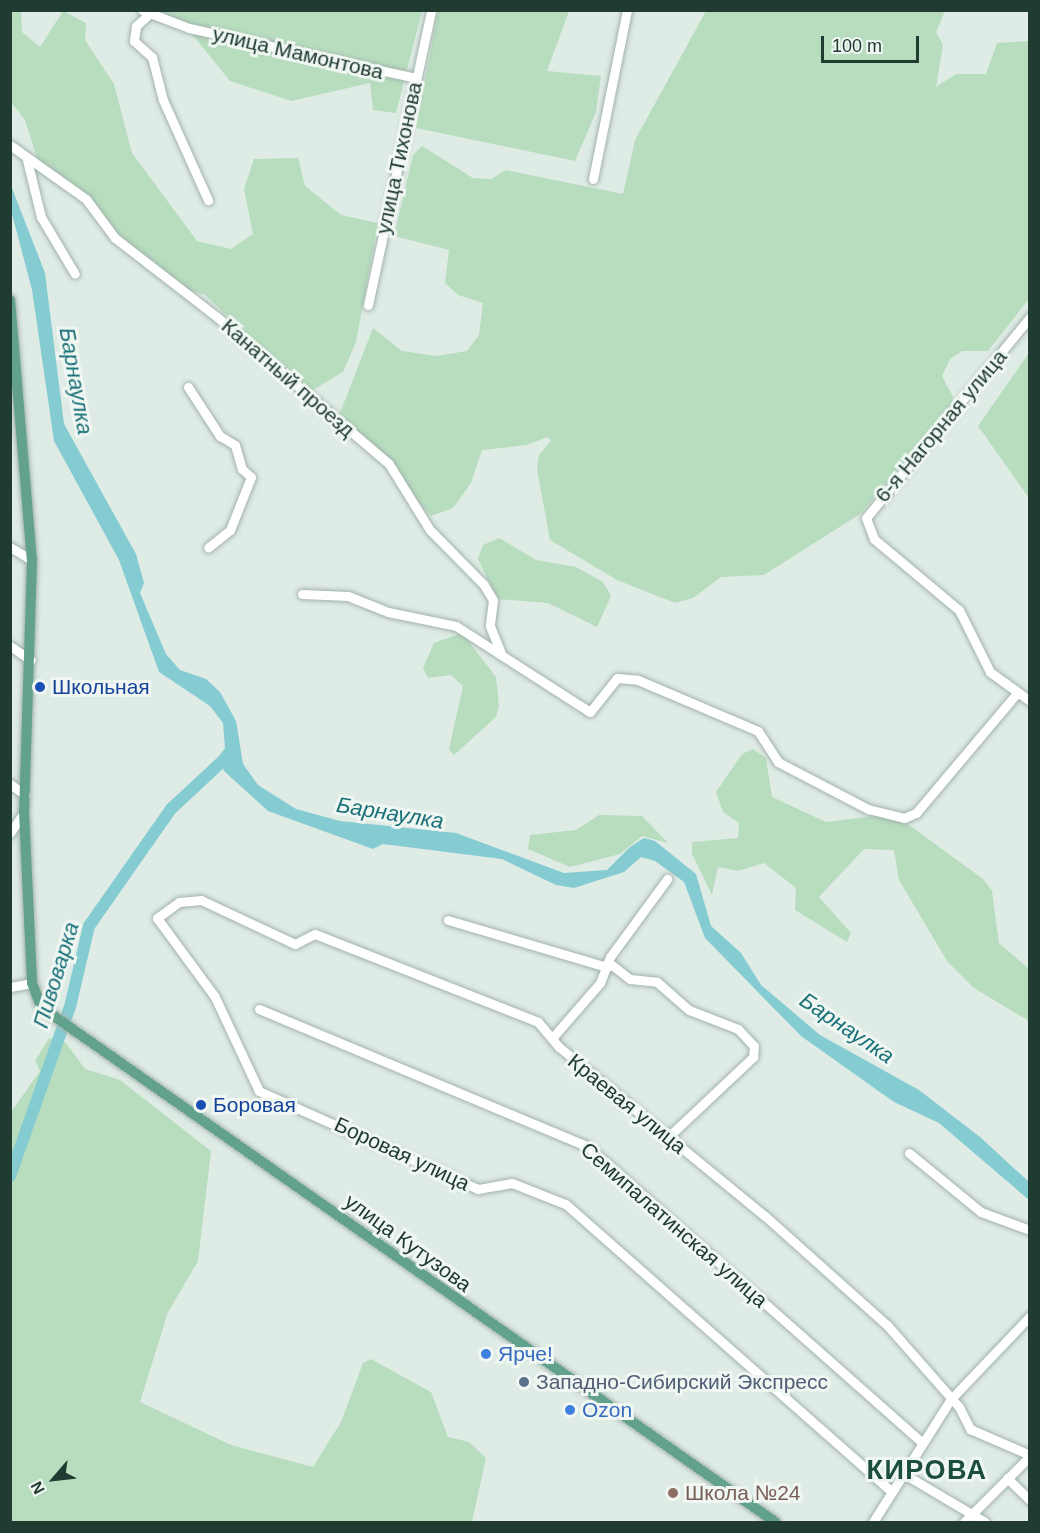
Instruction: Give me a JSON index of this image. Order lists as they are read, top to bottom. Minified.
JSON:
{"streets":{"main road":["улица Кутузова"],"street":["улица Мамонтова","улица Тихонова","Канатный проезд","6-я Нагорная улица","Краевая улица","Боровая улица","Семипалатинская улица"]},"crossings":[["улица Мамонтова","улица Тихонова"],["Краевая улица","Боровая улица"]],"districts":["КИРОВА"],"water":["Барнаулка","Пивоварка"],"places":["Школьная","Боровая","Ярче!","Западно-Сибирский Экспресс","Ozon","Школа №24"],"scale_bar":"100 m","north":"bottom left"}
